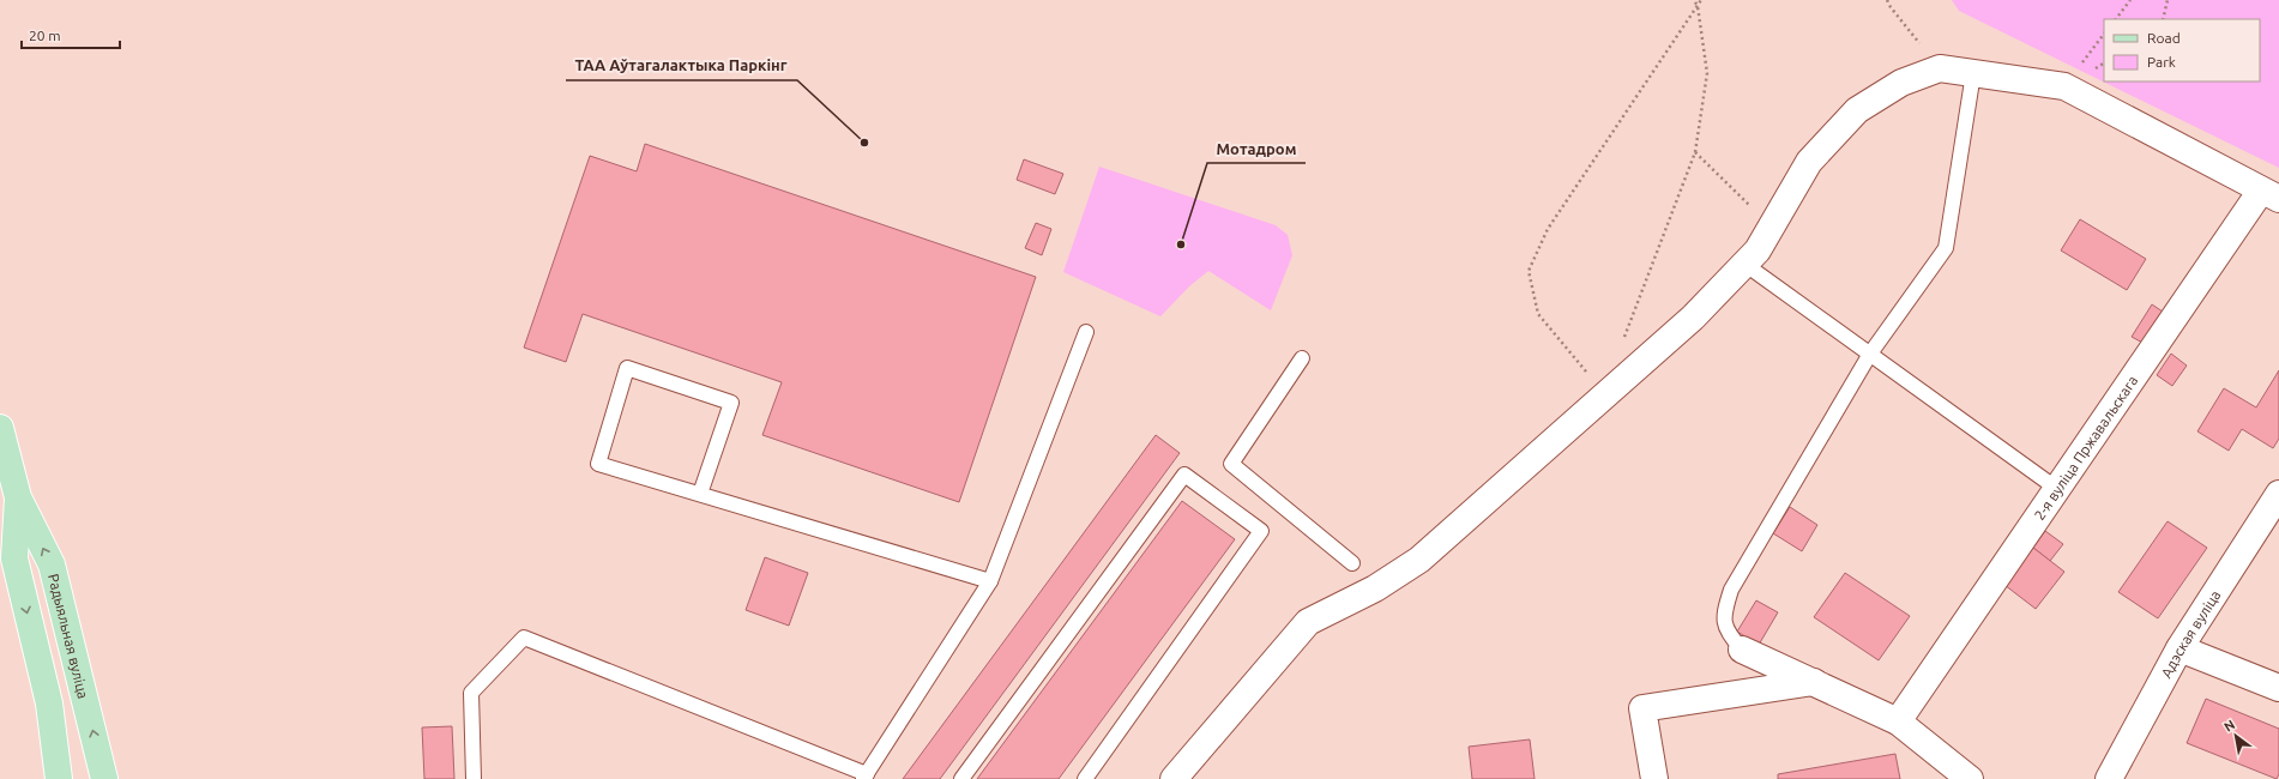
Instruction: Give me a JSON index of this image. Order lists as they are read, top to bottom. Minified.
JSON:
{"streets":{"main road":["Радыяльная вуліца"],"street":["2-я вуліца Пржавальскага","Адэская вуліца"]},"places":["ТАА Аўтагалактыка Паркінг","Мотадром"],"legend":["Road","Park"],"scale_bar":"20 m","north":"top left"}
